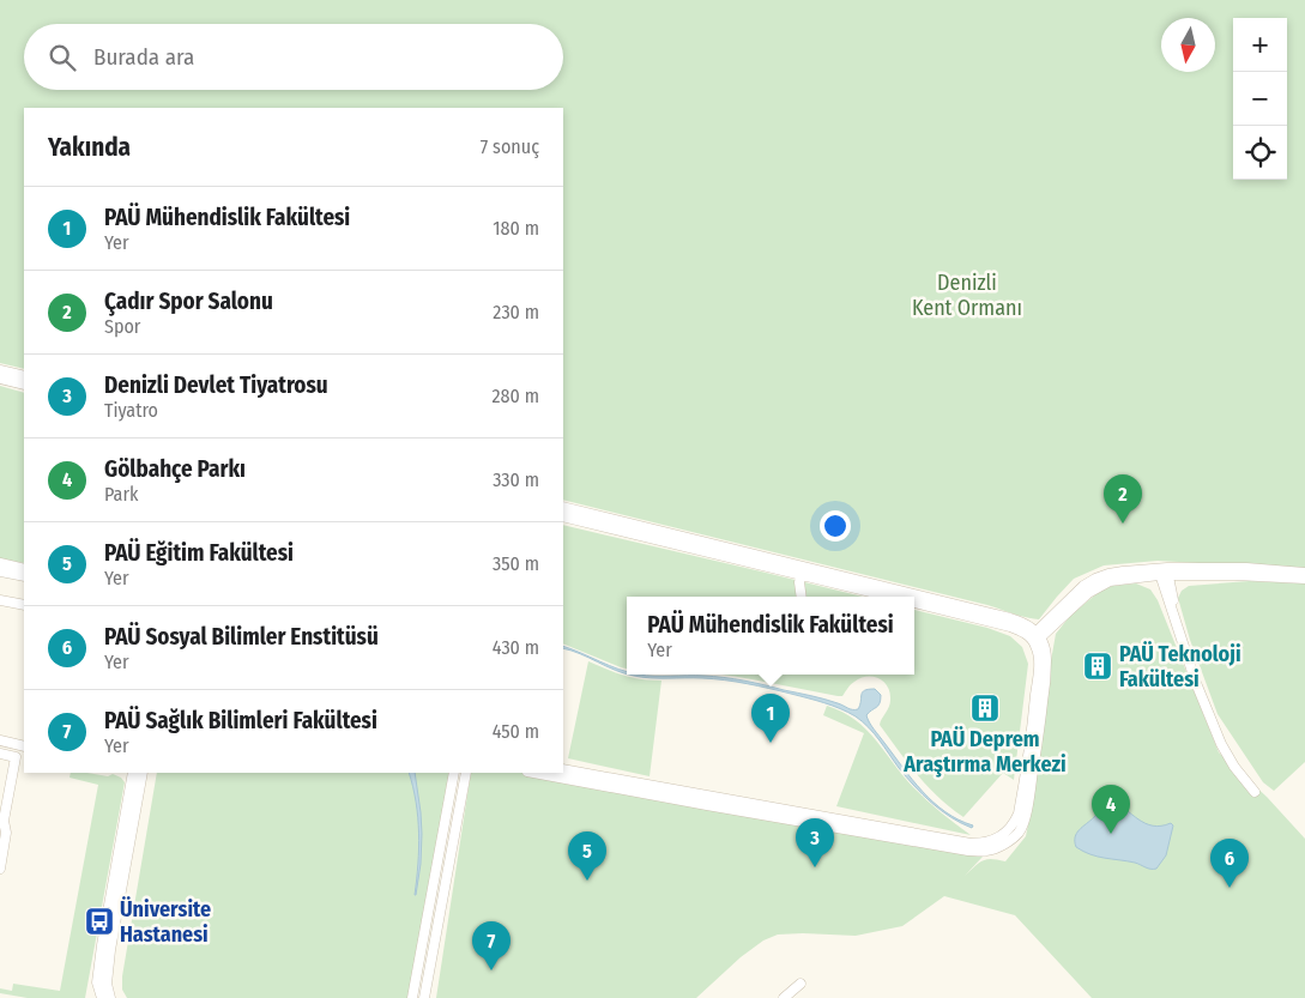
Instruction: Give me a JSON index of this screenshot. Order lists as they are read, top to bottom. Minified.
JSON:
{"parks":["Denizli Kent Ormanı"],"places":{"building":["PAÜ Teknoloji Fakültesi","PAÜ Deprem Araştırma Merkezi"],"bus stop":["Üniversite Hastanesi"]},"north":"bottom","page":{"map_buttons":["+","−"],"search":"Burada ara","heading":["Yakında","7 sonuç"],"list":[{"mark":"1","name":"PAÜ Mühendislik Fakültesi","note":"Yer","value":"180 m"},{"mark":"2","name":"Çadır Spor Salonu","note":"Spor","value":"230 m"},{"mark":"3","name":"Denizli Devlet Tiyatrosu","note":"Tiyatro","value":"280 m"},{"mark":"4","name":"Gölbahçe Parkı","note":"Park","value":"330 m"},{"mark":"5","name":"PAÜ Eğitim Fakültesi","note":"Yer","value":"350 m"},{"mark":"6","name":"PAÜ Sosyal Bilimler Enstitüsü","note":"Yer","value":"430 m"},{"mark":"7","name":"PAÜ Sağlık Bilimleri Fakültesi","note":"Yer","value":"450 m"}],"pins":["2","1","4","3","5","6","7"],"popup":["PAÜ Mühendislik Fakültesi","Yer"]}}
